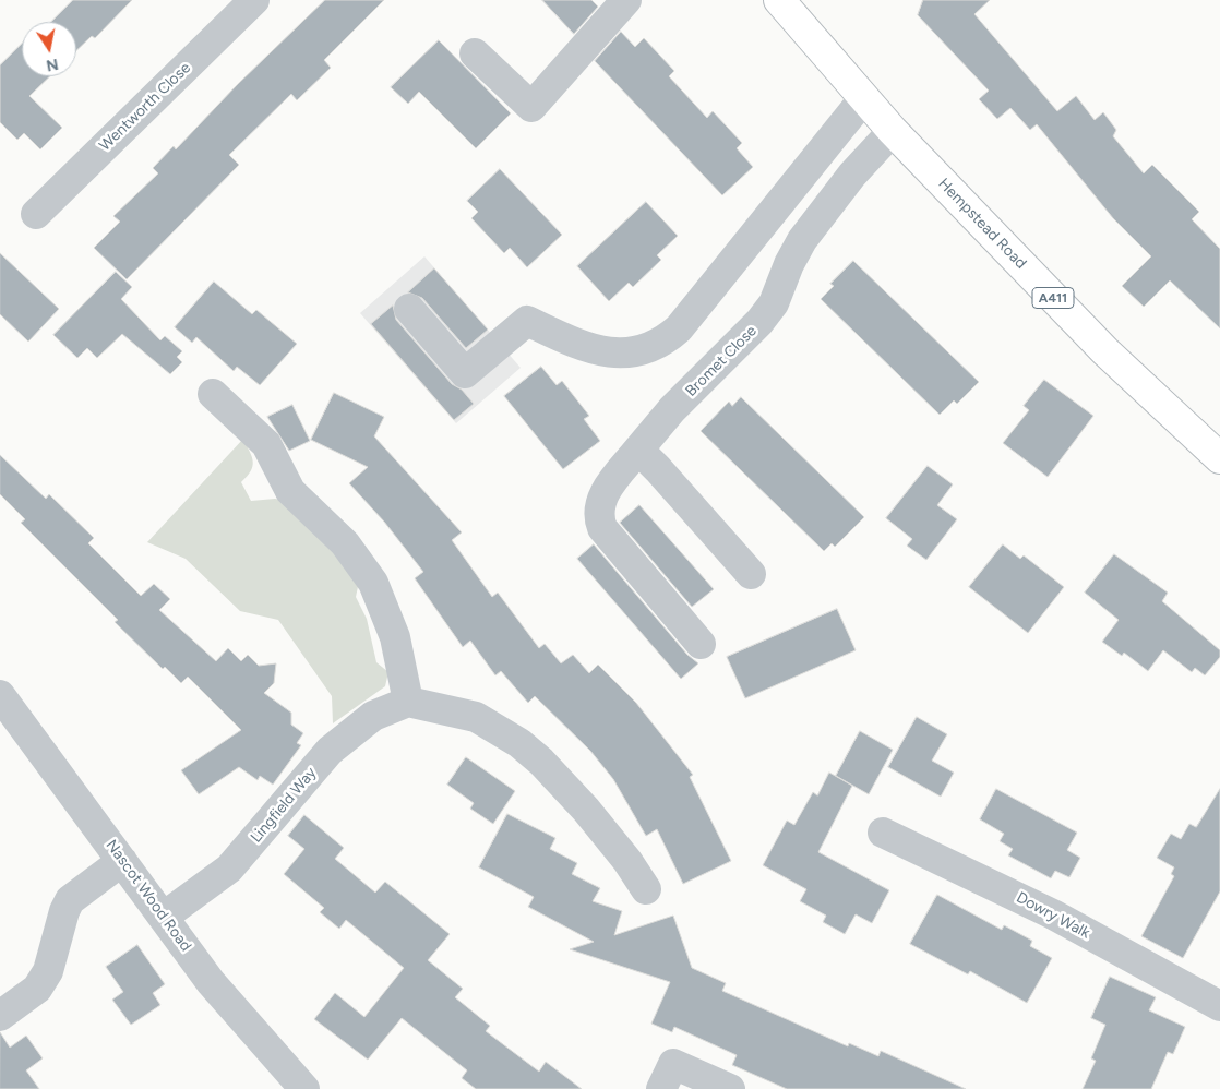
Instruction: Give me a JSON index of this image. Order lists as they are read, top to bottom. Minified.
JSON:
{"streets":{"main road":["Hempstead Road","A411"],"street":["Wentworth Close","Bromet Close","Lingfield Way","Nascot Wood Road","Dowry Walk"]},"crossings":[["Hempstead Road","Bromet Close"],["Lingfield Way","Nascot Wood Road"]],"north":"bottom"}
